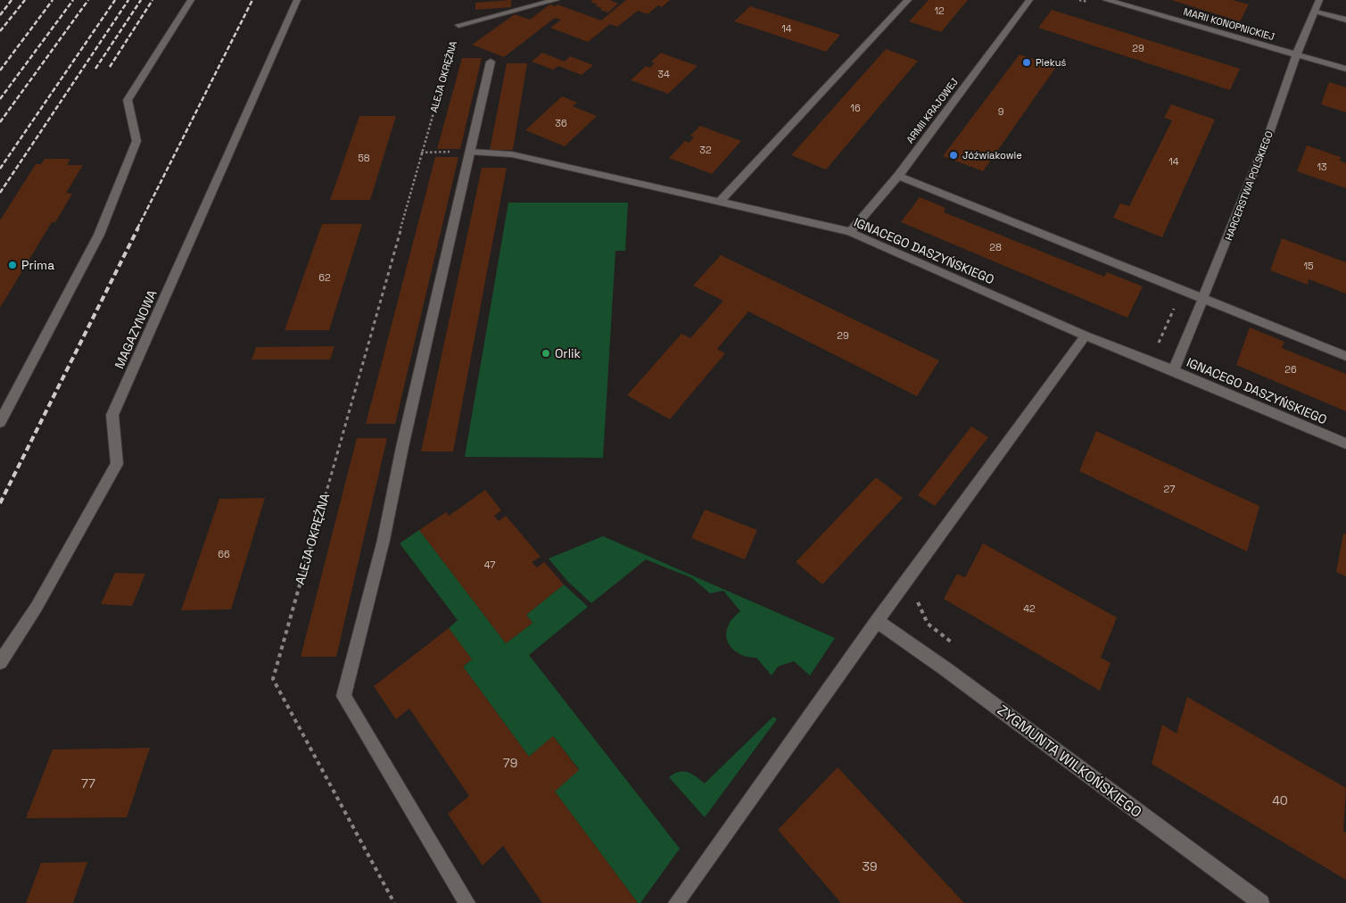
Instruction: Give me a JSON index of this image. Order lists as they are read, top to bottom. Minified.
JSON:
{"streets":{"street":["MARII KONOPNICKIEJ","ARMII KRAJOWEJ","HARCERSTWA POLSKIEGO","IGNACEGO DASZYŃSKIEGO","MAGAZYNOWA","ZYGMUNTA WILKOŃSKIEGO"],"path":["ALEJA OKRĘŻNA"]},"crossings":[["MARII KONOPNICKIEJ","HARCERSTWA POLSKIEGO"],["ARMII KRAJOWEJ","IGNACEGO DASZYŃSKIEGO"],["HARCERSTWA POLSKIEGO","IGNACEGO DASZYŃSKIEGO"]],"places":["Piekuś","Jóźwiakowie","Prima","Orlik"],"house_numbers":["12","14","29","34","16","9","36","32","58","14","13","28","15","62","29","26","27","66","47","42","79","77","40","39"]}
